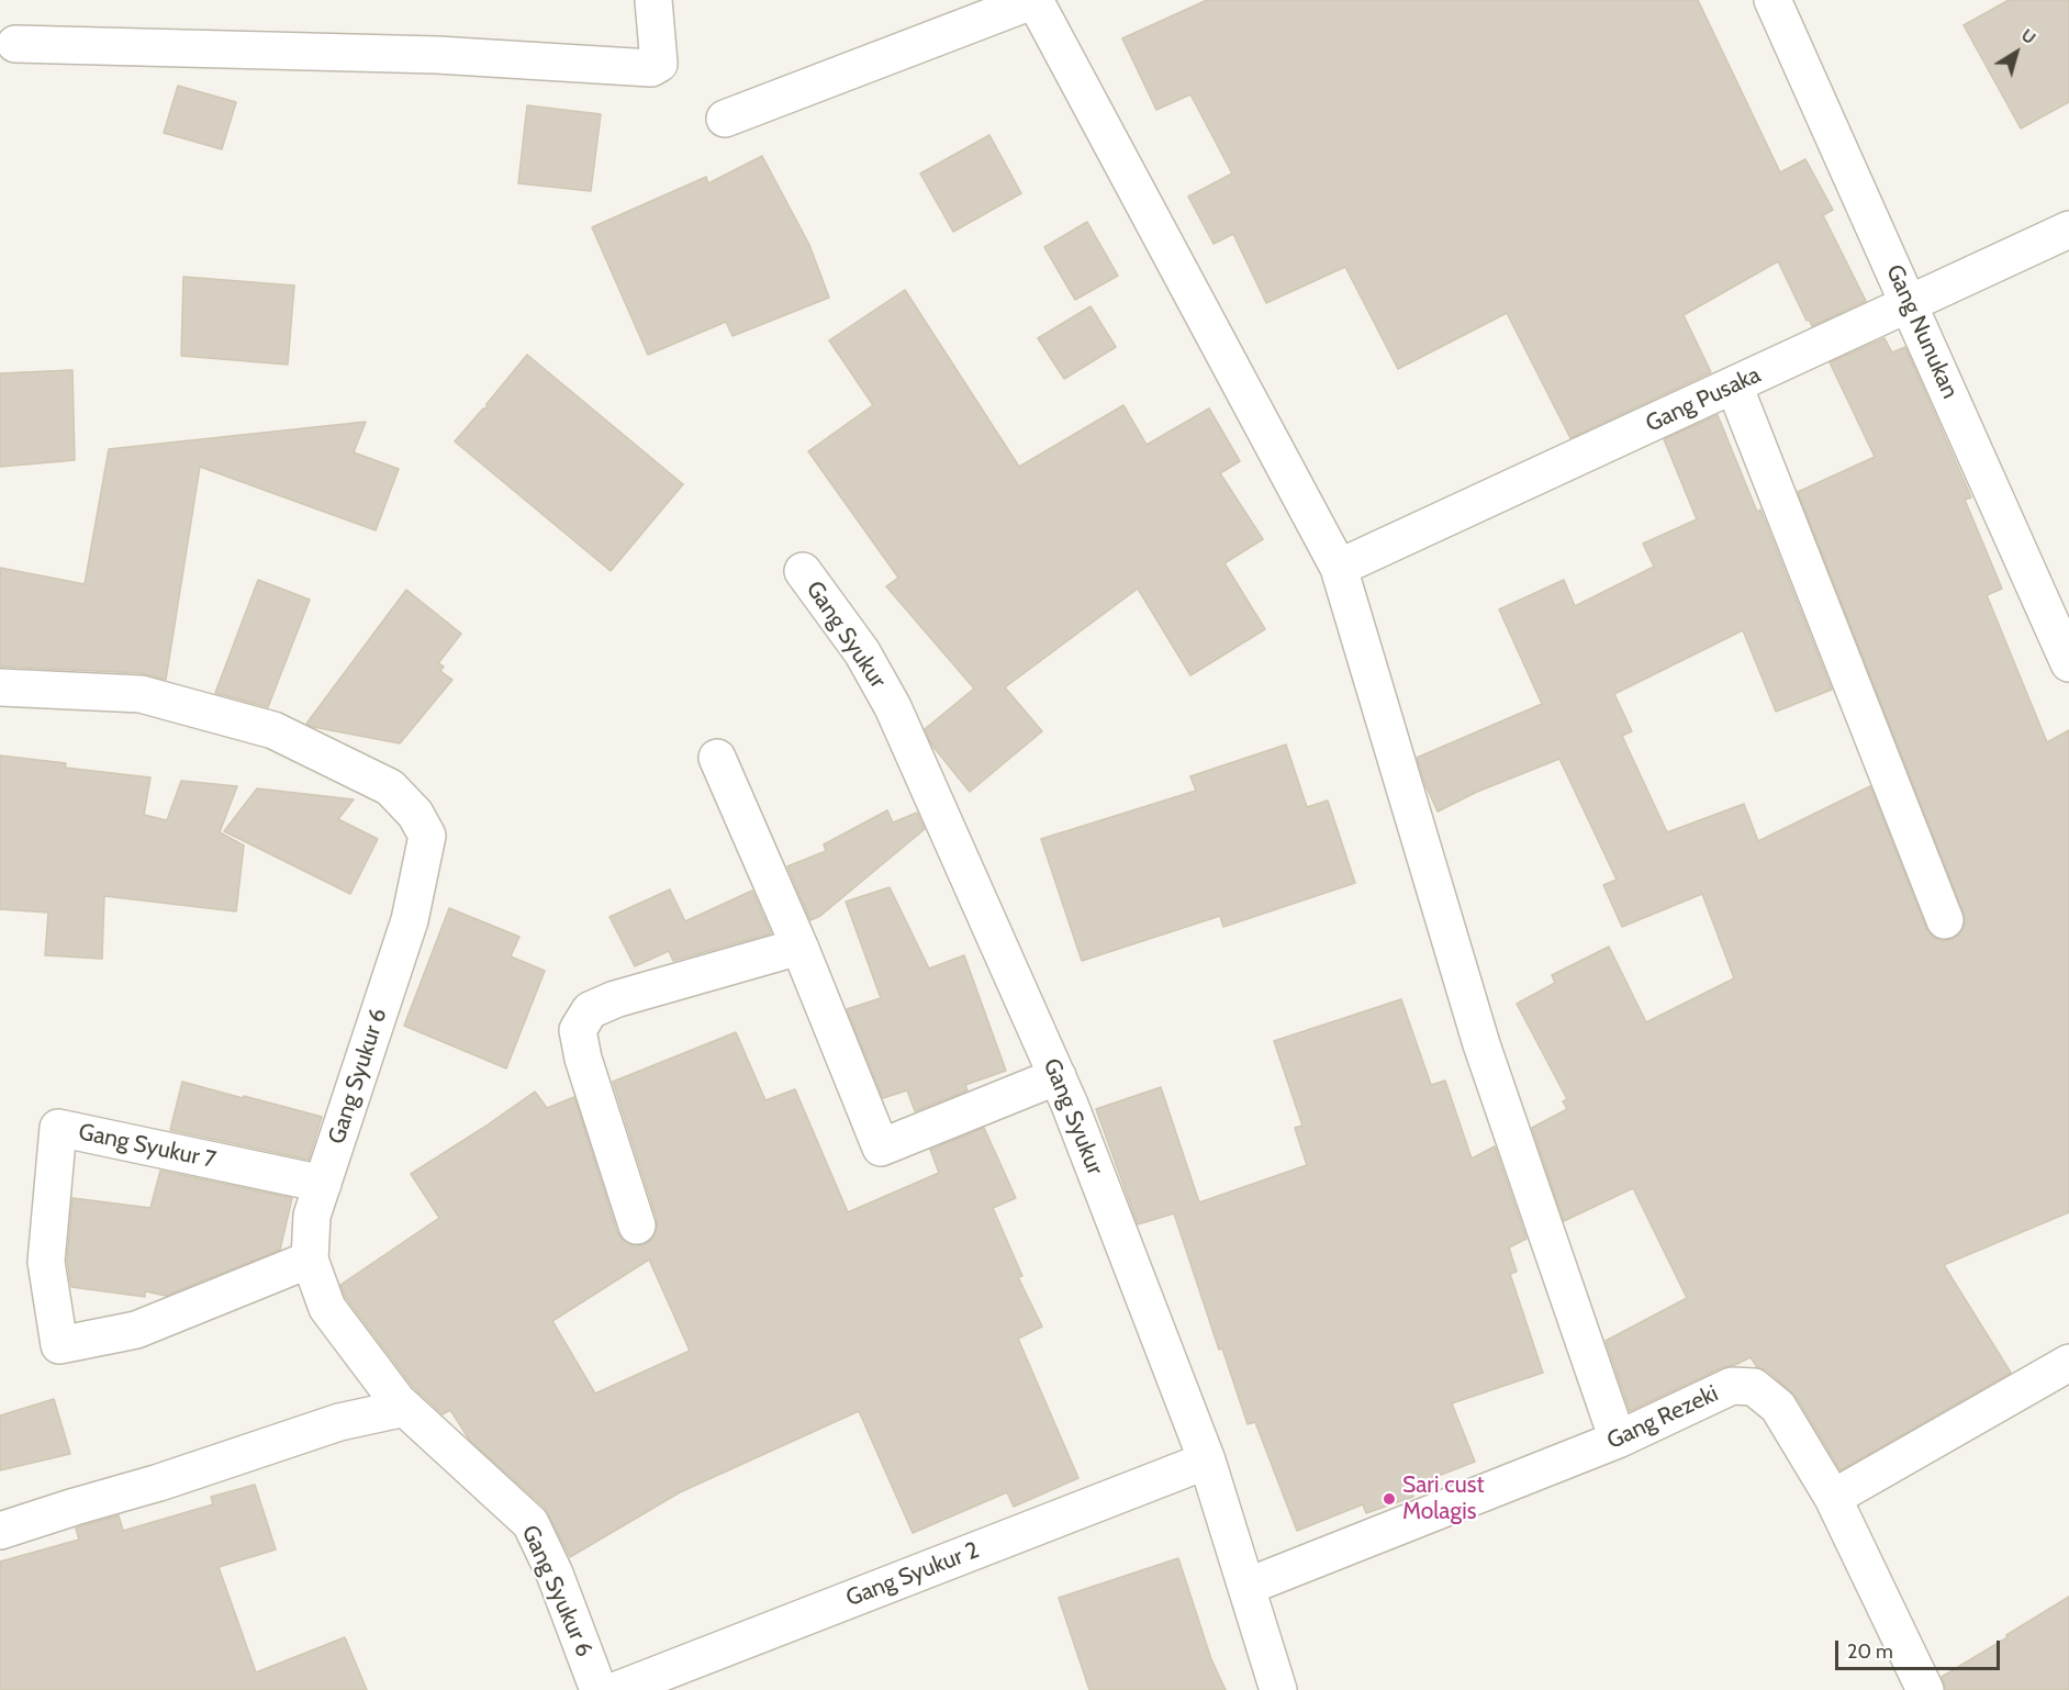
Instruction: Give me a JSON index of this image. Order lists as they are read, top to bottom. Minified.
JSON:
{"streets":{"street":["Gang Nunukan","Gang Pusaka","Gang Syukur","Gang Syukur 6","Gang Syukur 7","Gang Rezeki","Gang Syukur 2"]},"crossings":[["Gang Nunukan","Gang Pusaka"],["Gang Syukur","Gang Rezeki"],["Gang Syukur","Gang Syukur 2"],["Gang Syukur 6","Gang Syukur 7"]],"places":["Sari cust Molagis"],"scale_bar":"20 m","north":"top right"}
